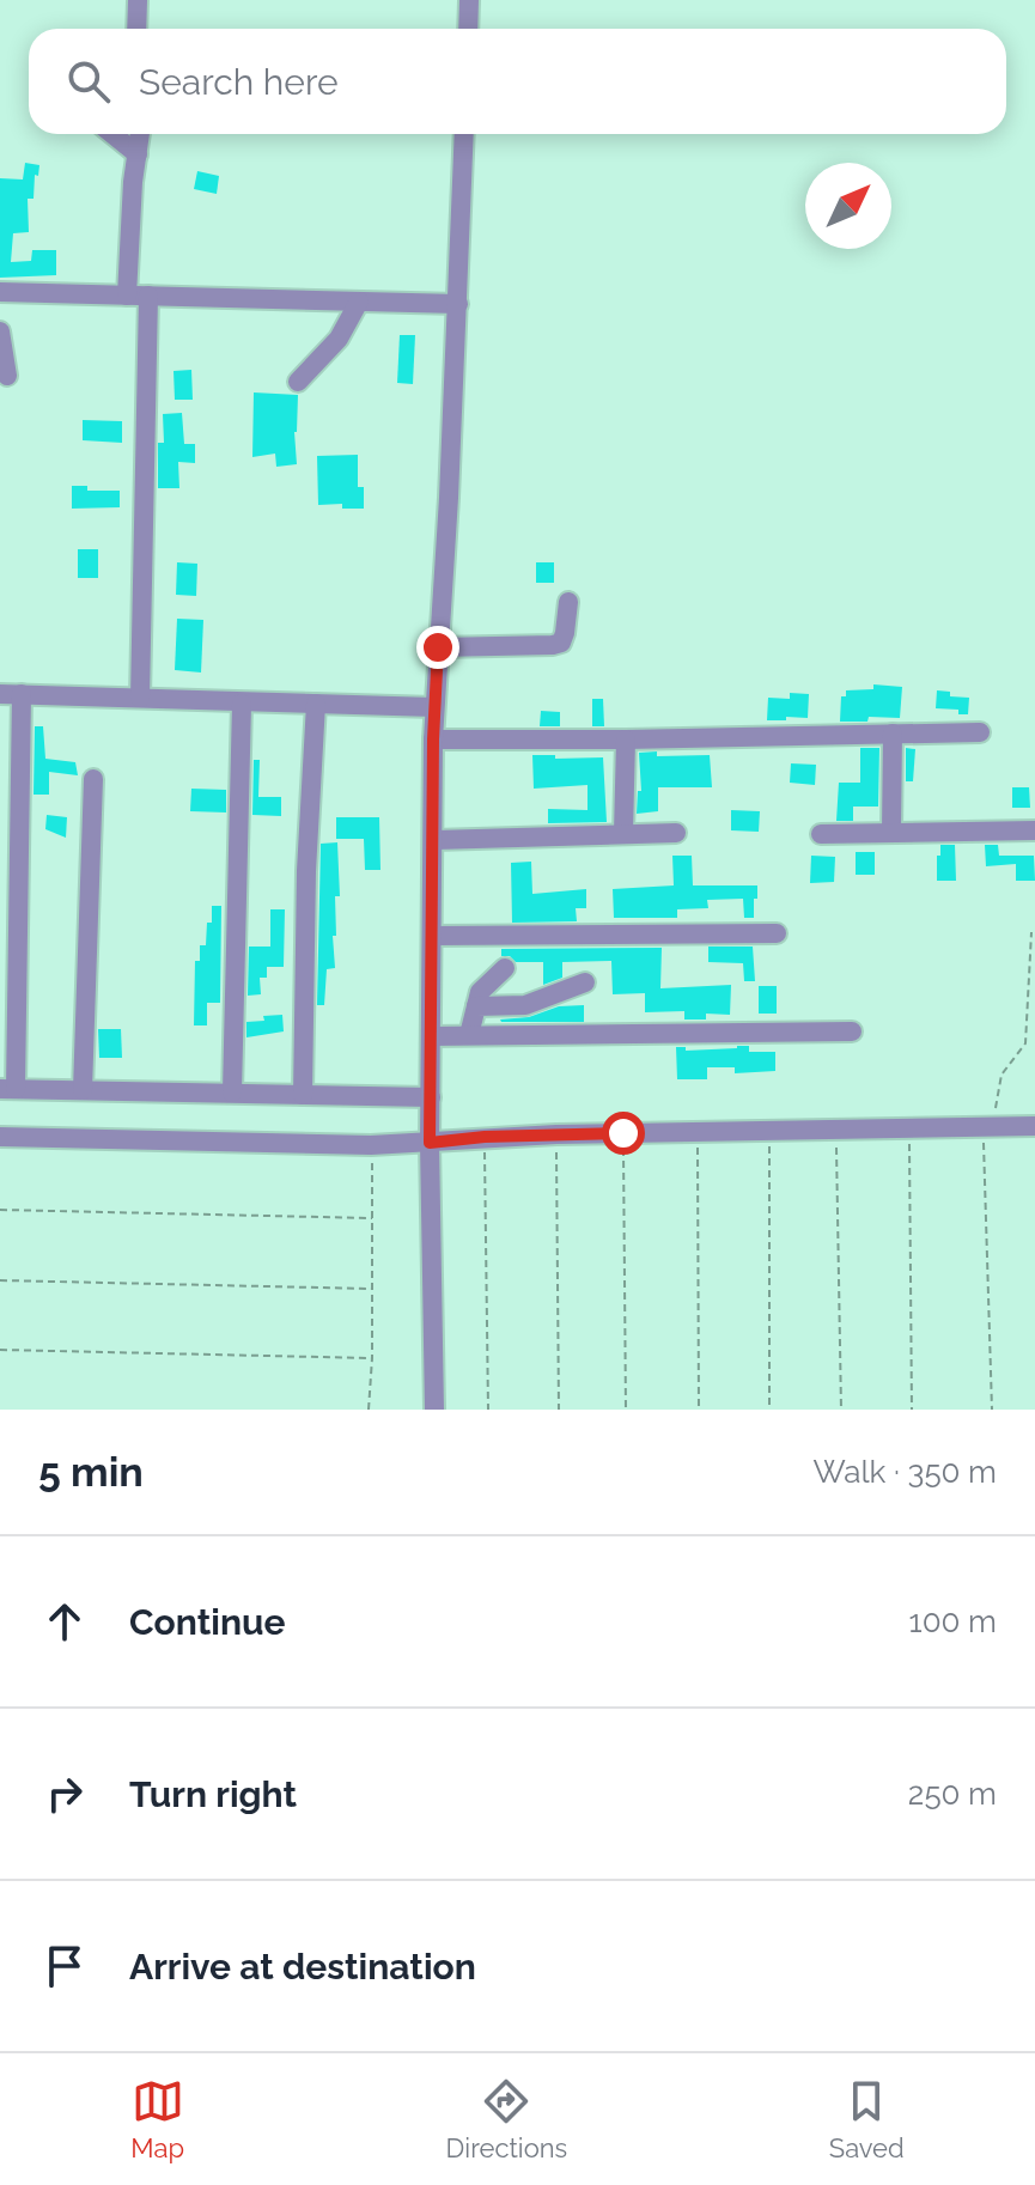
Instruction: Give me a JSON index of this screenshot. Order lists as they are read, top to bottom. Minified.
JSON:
{"north":"top right","page":{"search":"Search here","heading":["5 min","Walk · 350 m"],"list":[["Continue","100 m"],["Turn right","250 m"],"Arrive at destination"],"nav":["Map","Directions","Saved"]}}
